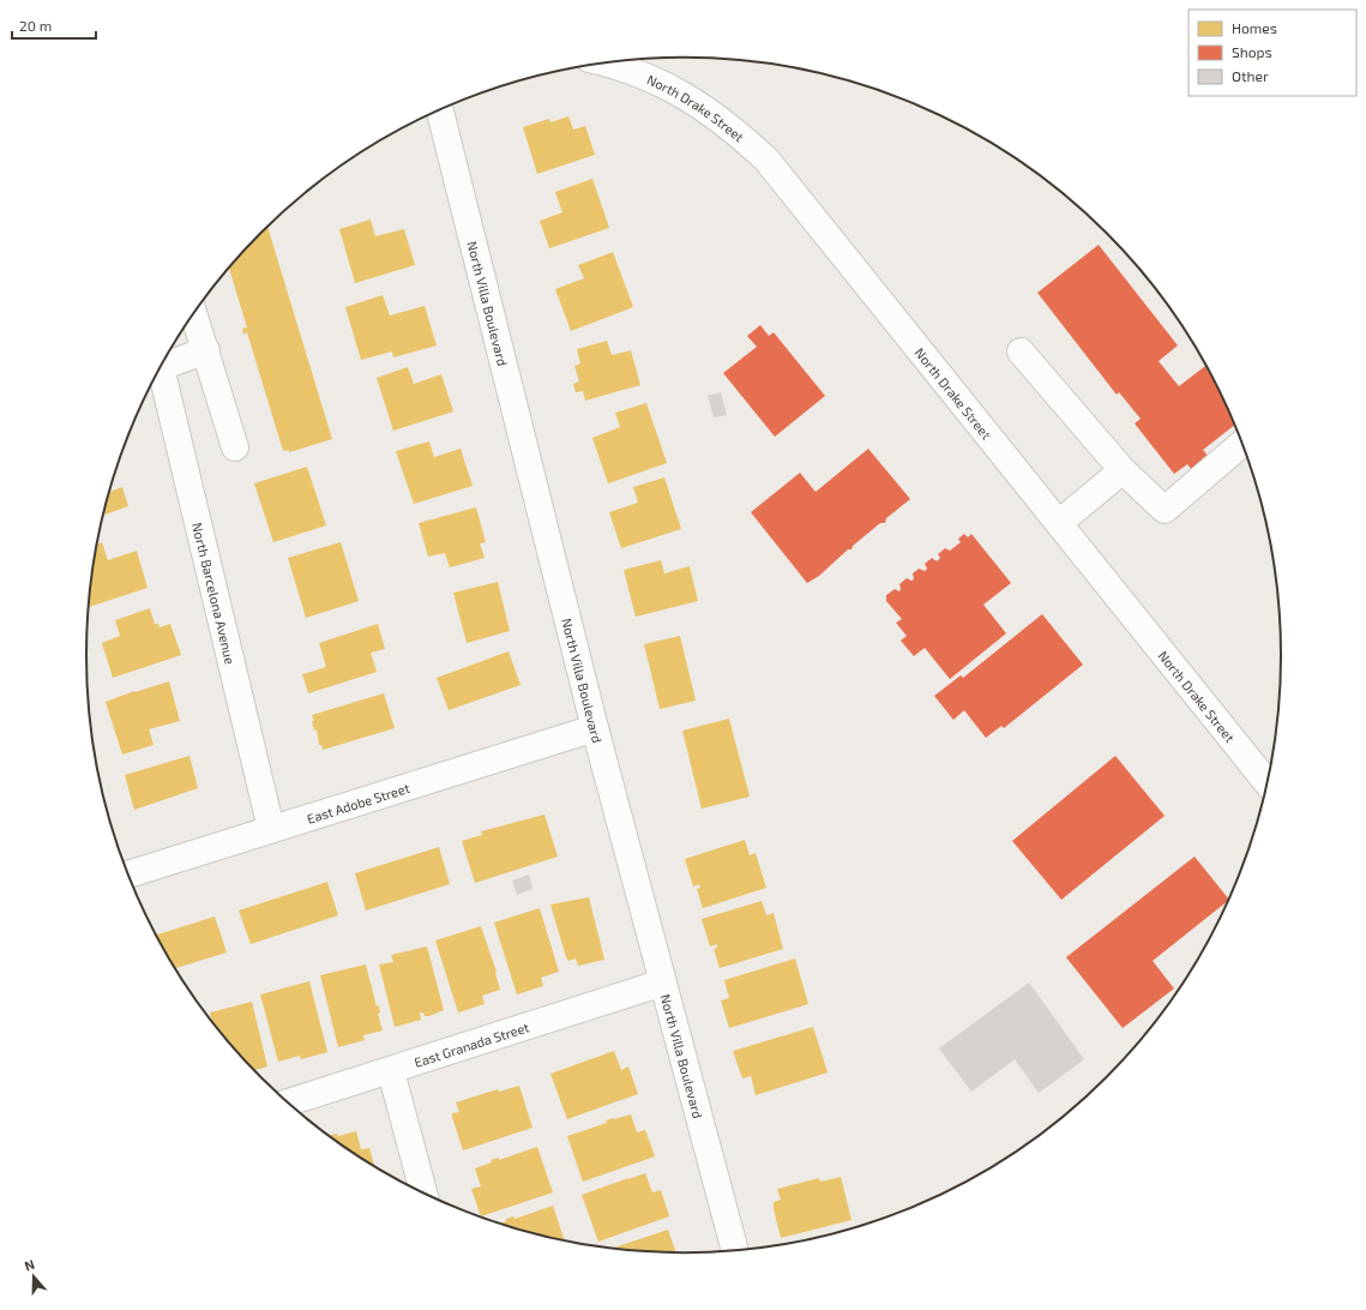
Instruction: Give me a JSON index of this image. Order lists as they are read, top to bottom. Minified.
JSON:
{"streets":{"street":["North Drake Street","North Villa Boulevard","North Barcelona Avenue","East Adobe Street","East Granada Street"]},"crossings":[["North Villa Boulevard","East Adobe Street"],["North Villa Boulevard","East Granada Street"],["North Barcelona Avenue","East Adobe Street"]],"legend":["Homes","Shops","Other"],"scale_bar":"20 m","north":"top"}
